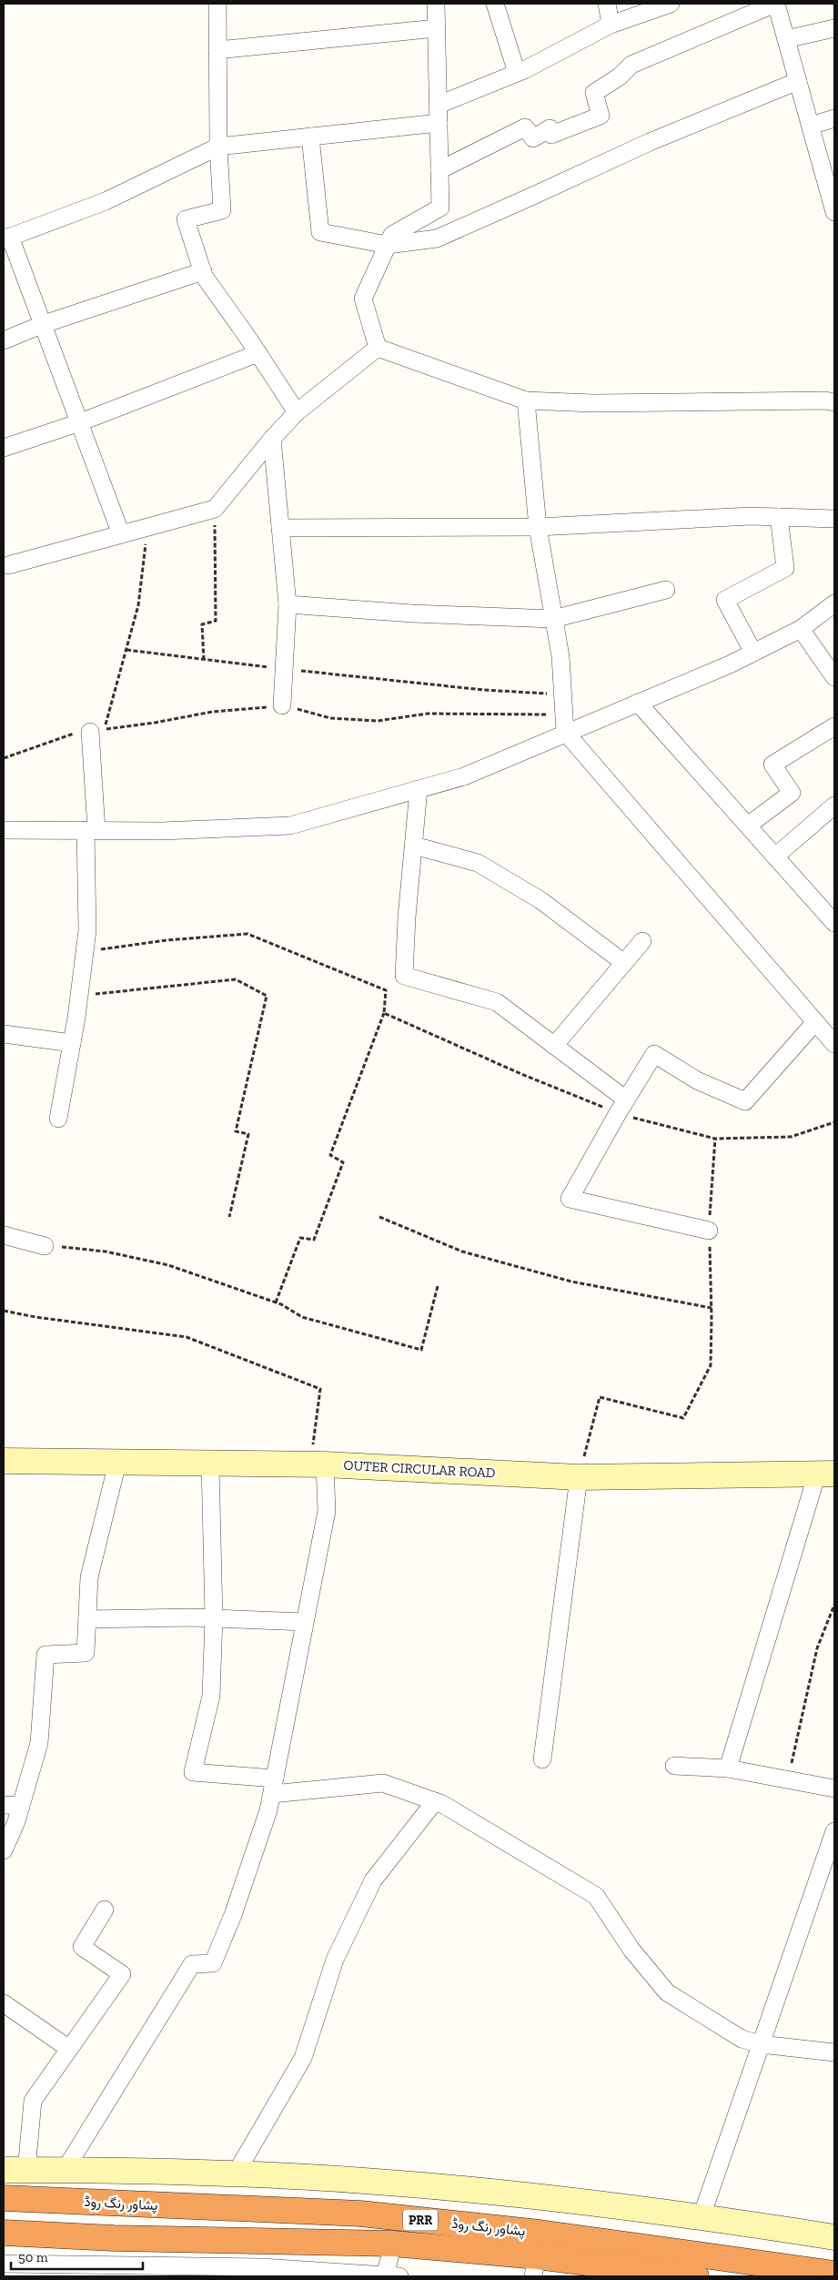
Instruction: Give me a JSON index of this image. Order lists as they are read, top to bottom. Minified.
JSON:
{"streets":{"highway":["پشاور رنگ روڈ","PRR"],"street":["OUTER CIRCULAR ROAD"]},"scale_bar":"50 m"}
